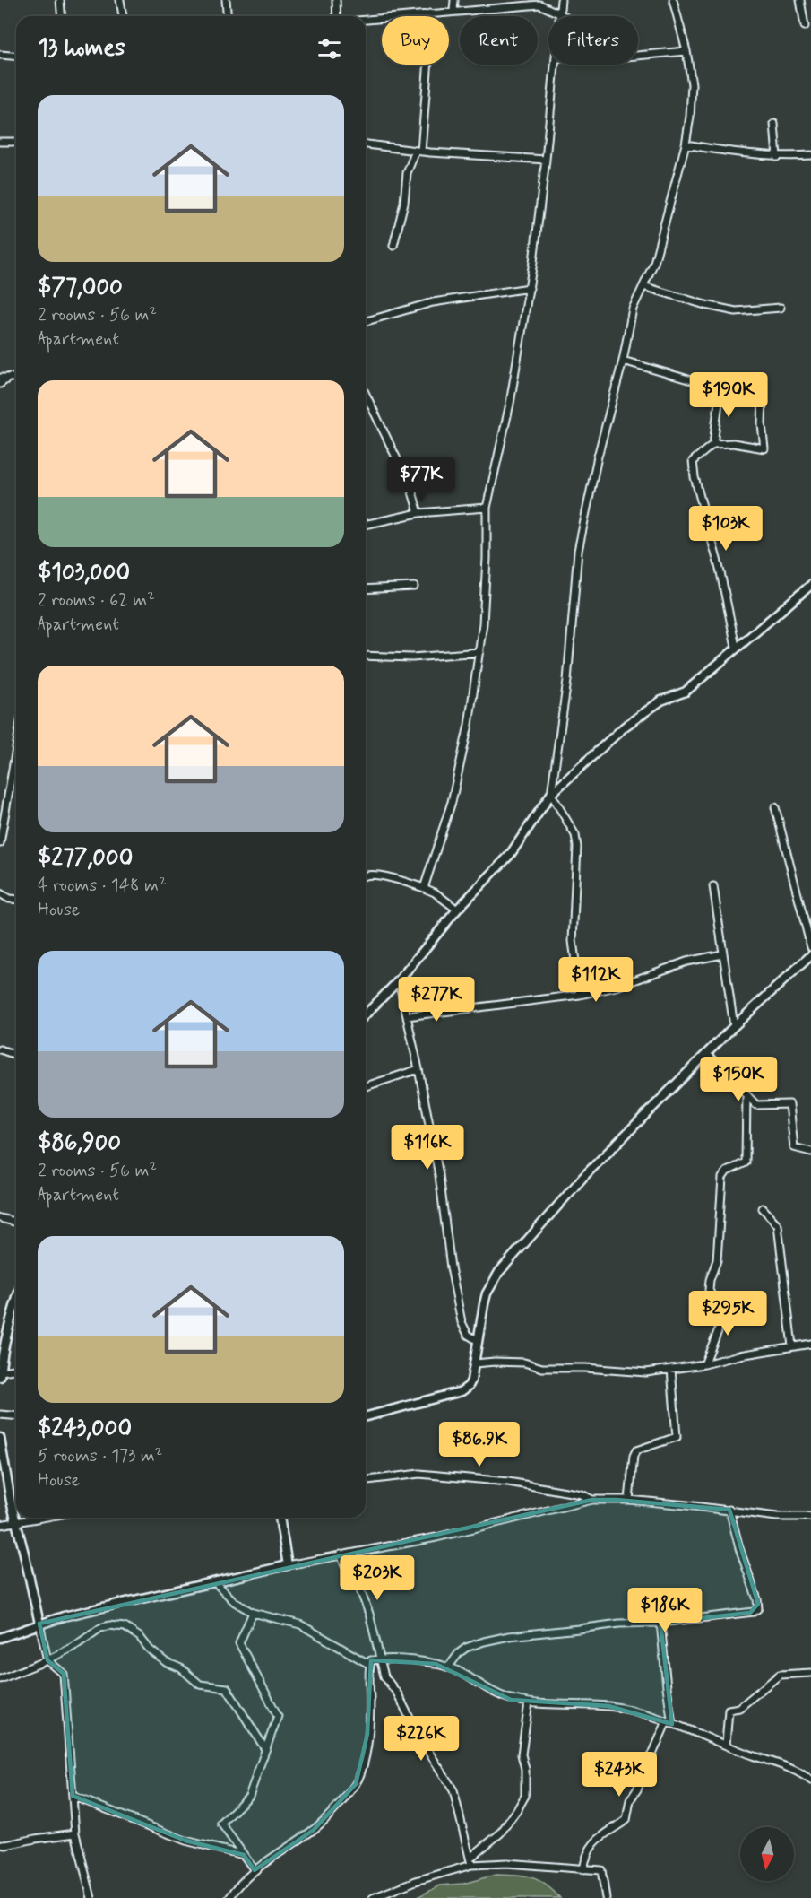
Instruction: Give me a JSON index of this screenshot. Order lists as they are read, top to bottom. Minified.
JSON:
{"north":"bottom","page":{"chip":["Buy","Rent","Filters"],"heading":"13 homes","list":[{"name":"$77,000","note":"2 rooms · 56 m² · Apartment"},{"name":"$103,000","note":"2 rooms · 62 m² · Apartment"},{"name":"$277,000","note":"4 rooms · 148 m² · House"},{"name":"$86,900","note":"2 rooms · 56 m² · Apartment"},{"name":"$243,000","note":"5 rooms · 173 m² · House"}],"price":["$190K","$77K","$103K","$112K","$277K","$150K","$116K","$295K","$86.9K","$203K","$186K","$226K","$243K"]}}
